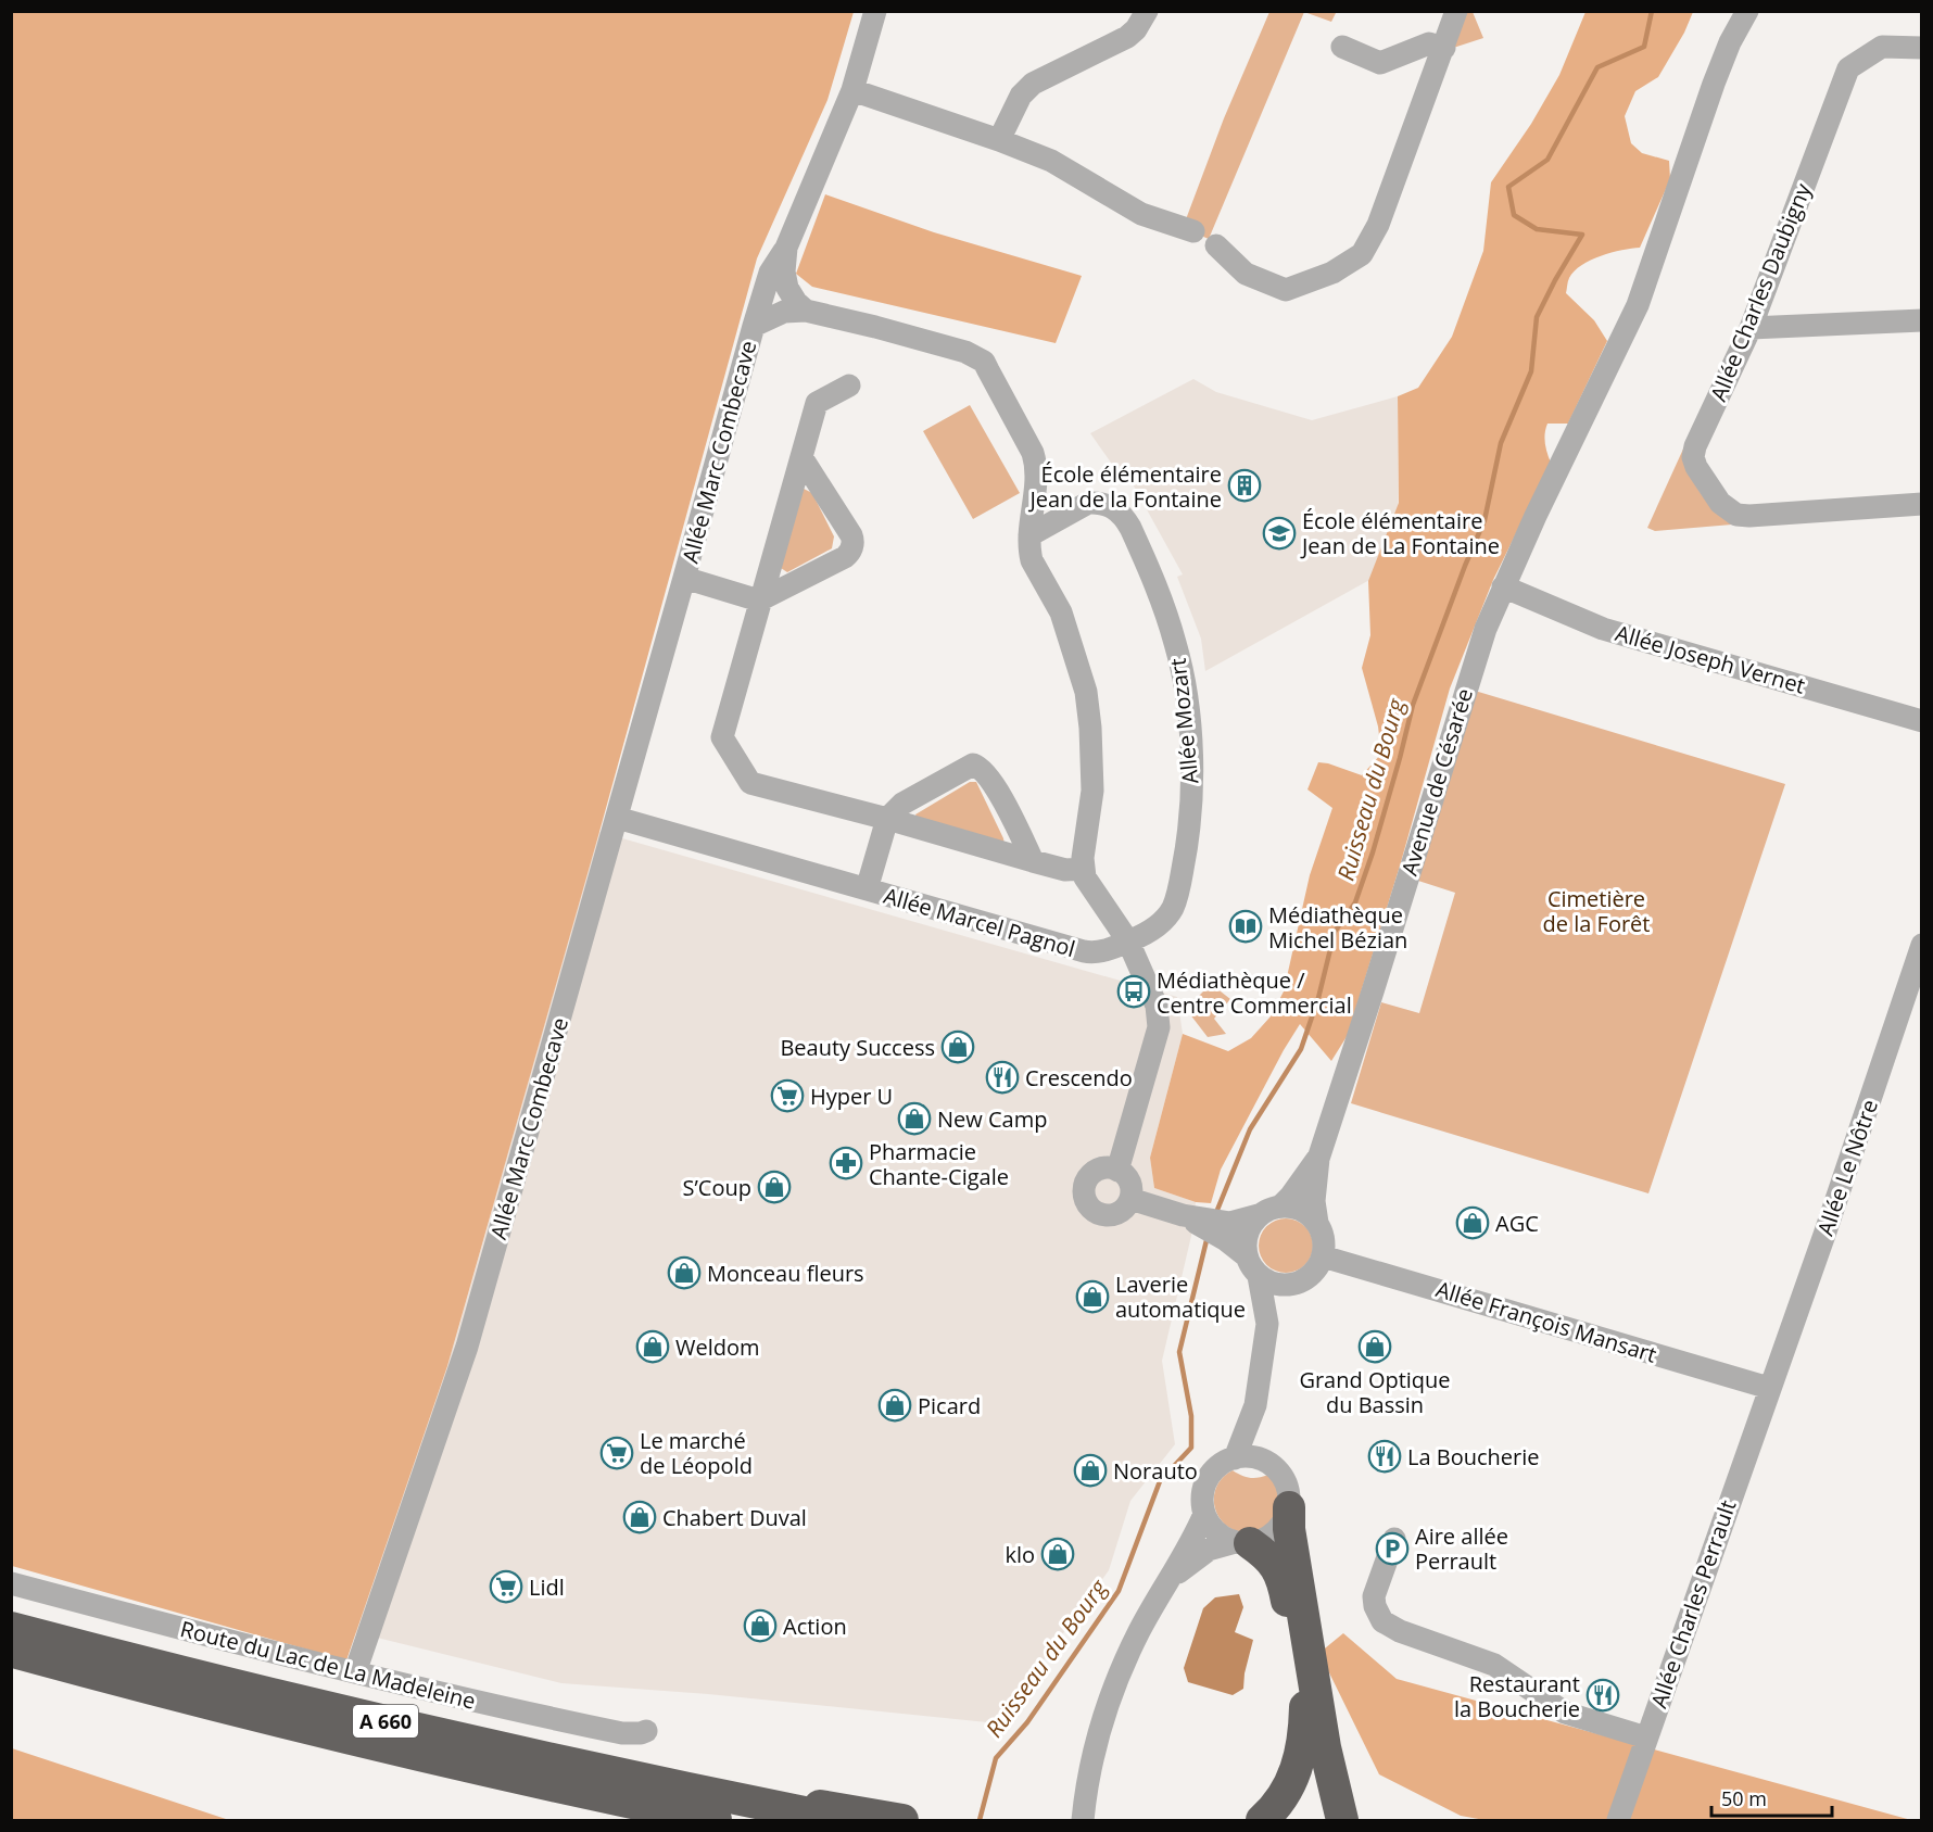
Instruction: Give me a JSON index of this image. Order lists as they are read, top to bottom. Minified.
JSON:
{"streets":{"highway":["A 660"],"street":["Allée Charles Daubigny","Allée Marc Combecave","Allée Joseph Vernet","Allée Mozart","Avenue de Césarée","Allée Marcel Pagnol","Allée Le Nôtre","Allée François Mansart","Allée Charles Perrault","Route du Lac de La Madeleine"]},"crossings":[["Allée Marc Combecave","Allée Marcel Pagnol"],["Allée Marc Combecave","Route du Lac de La Madeleine"],["Allée Joseph Vernet","Avenue de Césarée"],["Allée Mozart","Allée Marcel Pagnol"],["Avenue de Césarée","Allée François Mansart"],["Allée Le Nôtre","Allée François Mansart"],["Allée Le Nôtre","Allée Charles Perrault"],["Allée François Mansart","Allée Charles Perrault"]],"water":["Ruisseau du Bourg"],"parks":["Cimetière de la Forêt"],"places":{"building":["École élémentaire Jean de la Fontaine"],"school or university":["École élémentaire Jean de La Fontaine"],"library":["Médiathèque Michel Bézian"],"bus stop":["Médiathèque / Centre Commercial"],"shop":["Beauty Success","New Camp","S’Coup","AGC","Monceau fleurs","Laverie automatique","Weldom","Grand Optique du Bassin","Picard","Norauto","Chabert Duval","klo","Action"],"restaurant":["Crescendo","La Boucherie","Restaurant la Boucherie"],"supermarket":["Hyper U","Le marché de Léopold","Lidl"],"pharmacy":["Pharmacie Chante-Cigale"],"parking":["Aire allée Perrault"]},"scale_bar":"50 m"}
